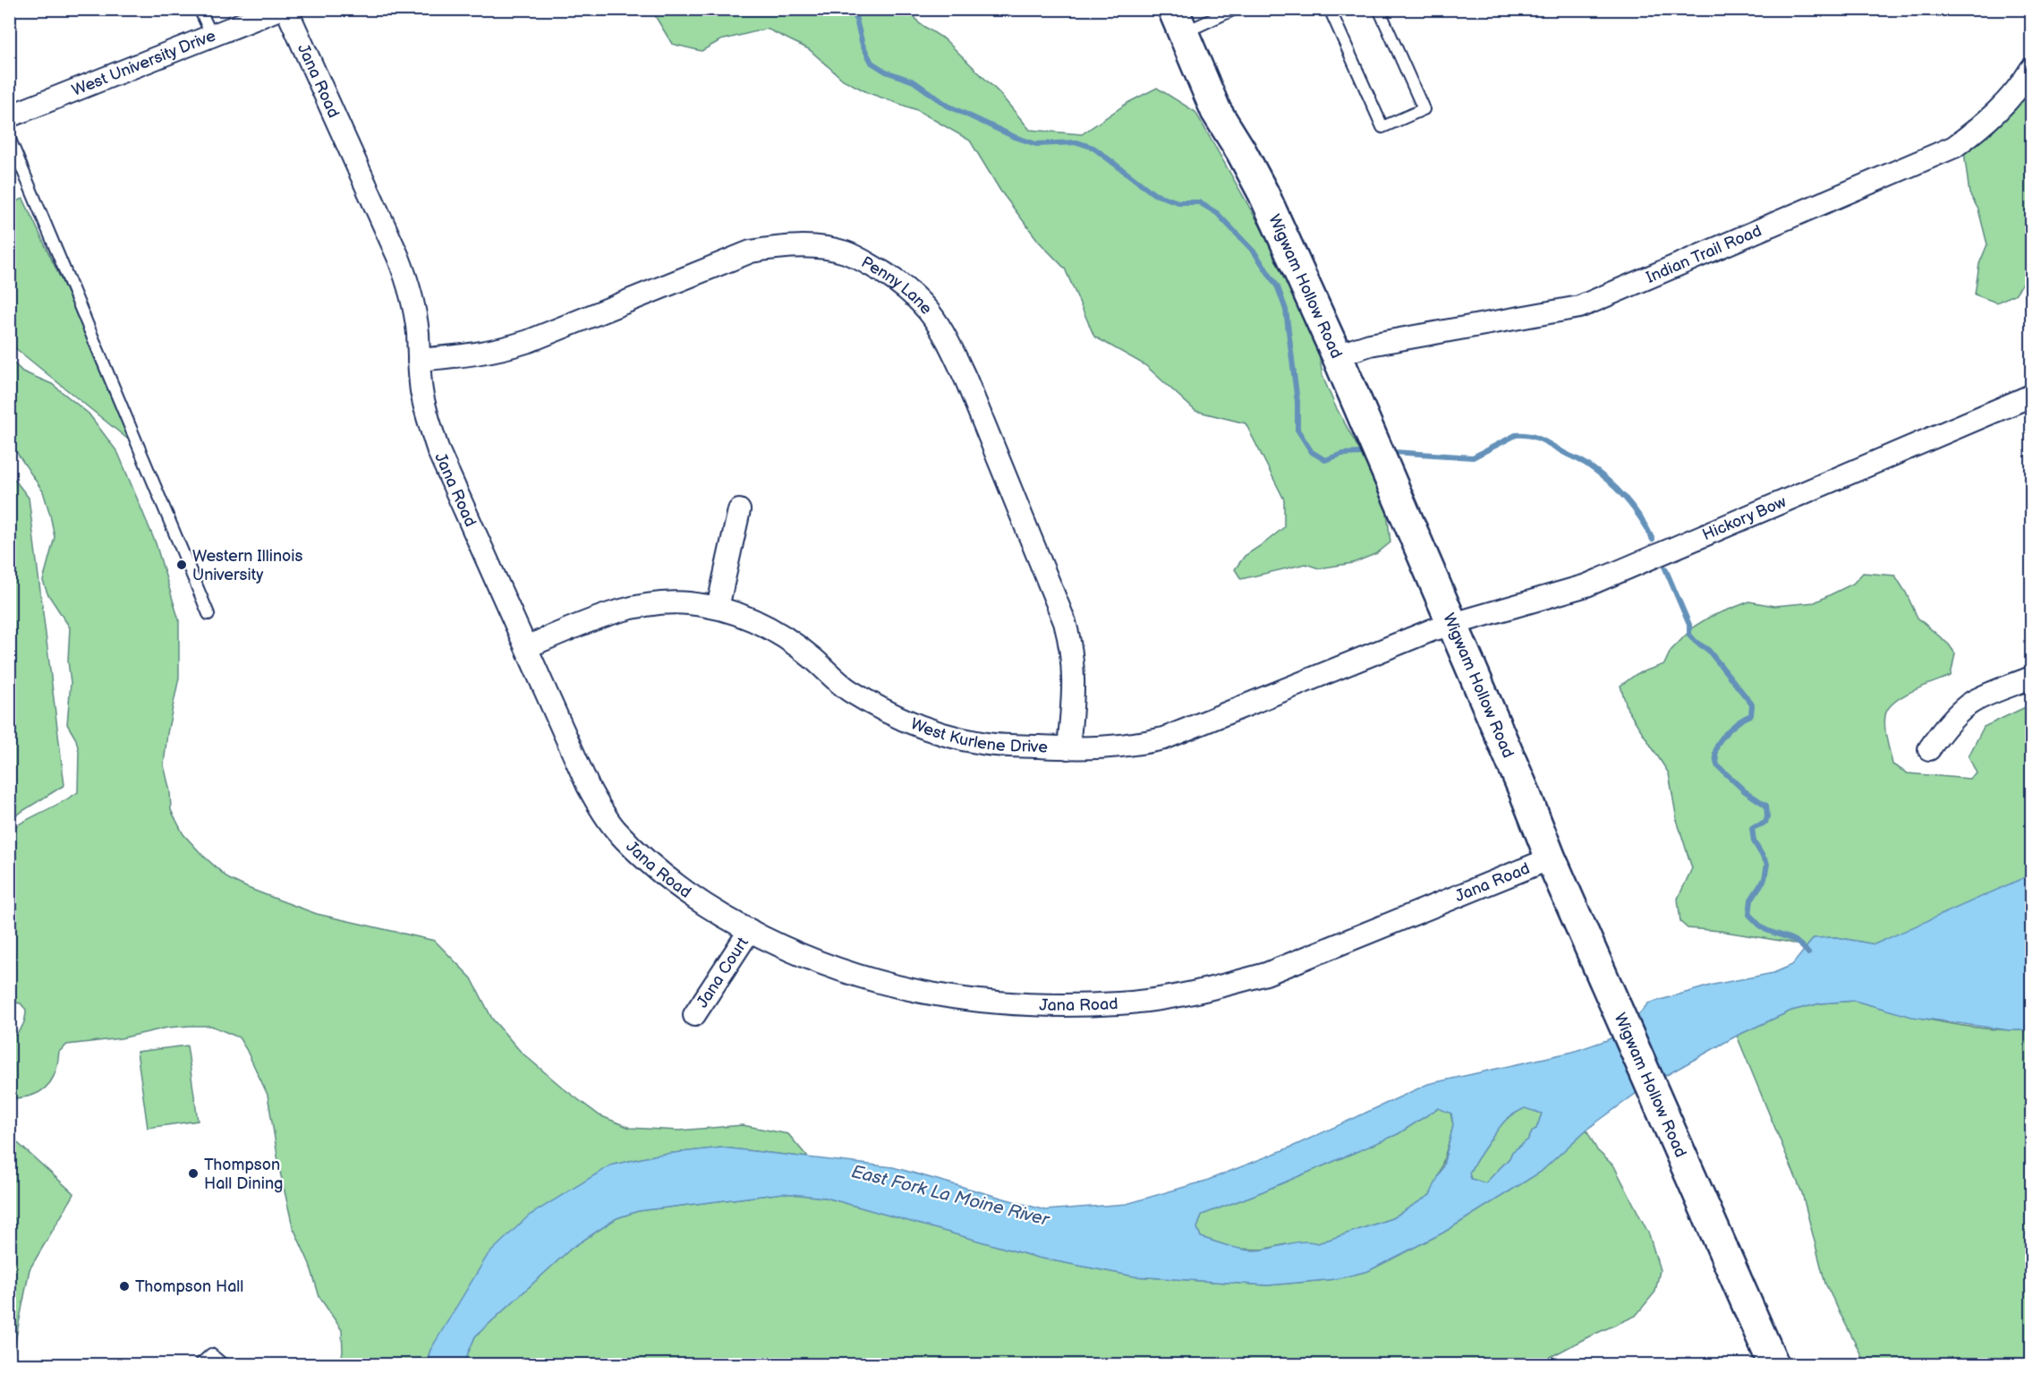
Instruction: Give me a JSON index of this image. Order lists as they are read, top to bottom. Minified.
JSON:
{"streets":{"street":["West University Drive","Jana Road","Indian Trail Road","Wigwam Hollow Road","Penny Lane","Hickory Bow","West Kurlene Drive","Jana Court"]},"crossings":[["Jana Road","Wigwam Hollow Road"],["Jana Road","Penny Lane"],["Jana Road","West Kurlene Drive"],["Jana Road","Jana Court"],["Indian Trail Road","Wigwam Hollow Road"],["Wigwam Hollow Road","Hickory Bow"],["Wigwam Hollow Road","West Kurlene Drive"],["Penny Lane","West Kurlene Drive"],["Hickory Bow","West Kurlene Drive"]],"water":["East Fork La Moine River"],"places":["Western Illinois University","Thompson Hall Dining","Thompson Hall"]}
